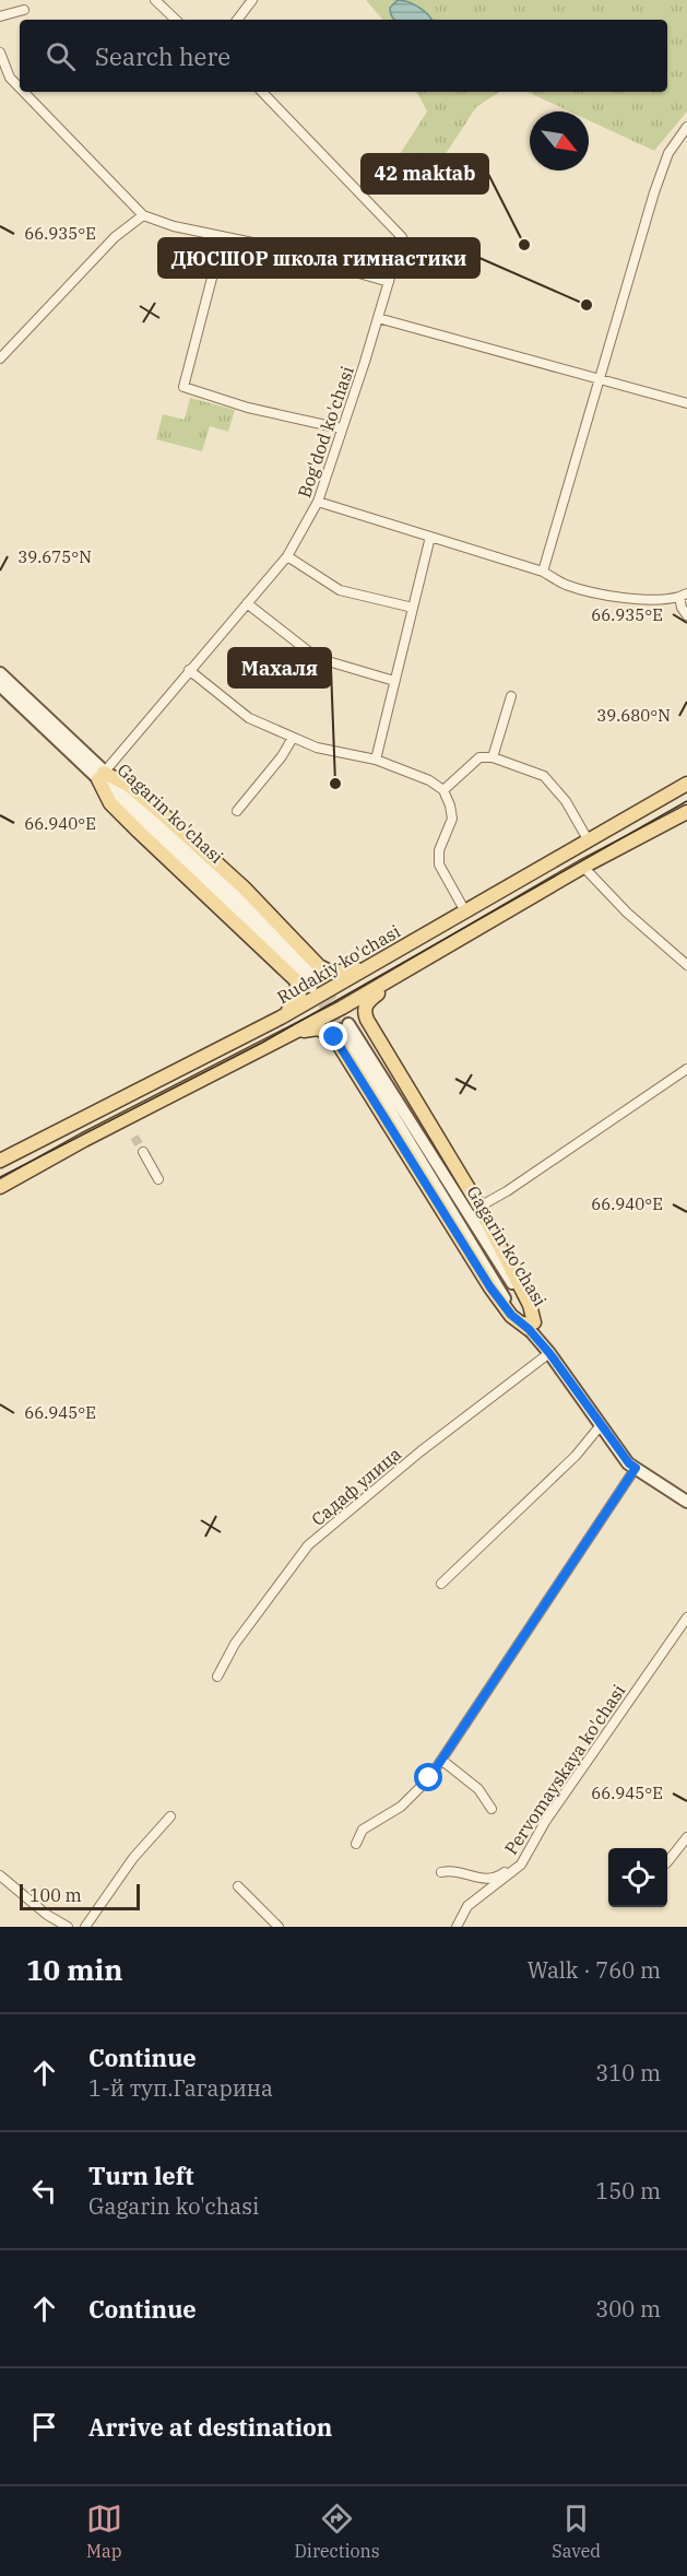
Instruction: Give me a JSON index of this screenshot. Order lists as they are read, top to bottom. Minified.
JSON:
{"streets":{"main road":["Gagarin ko'chasi","Rudakiy ko'chasi"],"street":["Bog'dod ko'chasi","Садаф улица","Pervomayskaya ko'chasi"]},"crossings":[["Bog'dod ko'chasi","Gagarin ko'chasi"],["Gagarin ko'chasi","Садаф улица"]],"places":["42 maktab","ДЮСШОР школа гимнастики","Махаля"],"scale_bar":"100 m","north":"bottom right","page":{"search":"Search here","scale":"100 m","heading":["10 min","Walk · 760 m"],"list":[["Continue","1-й туп.Гагарина","310 m"],["Turn left","Gagarin ko'chasi","150 m"],["Continue","300 m"],"Arrive at destination"],"nav":["Map","Directions","Saved"]},"coordinates":["66.935°E","39.675°N","39.680°N","66.940°E","66.945°E"]}
